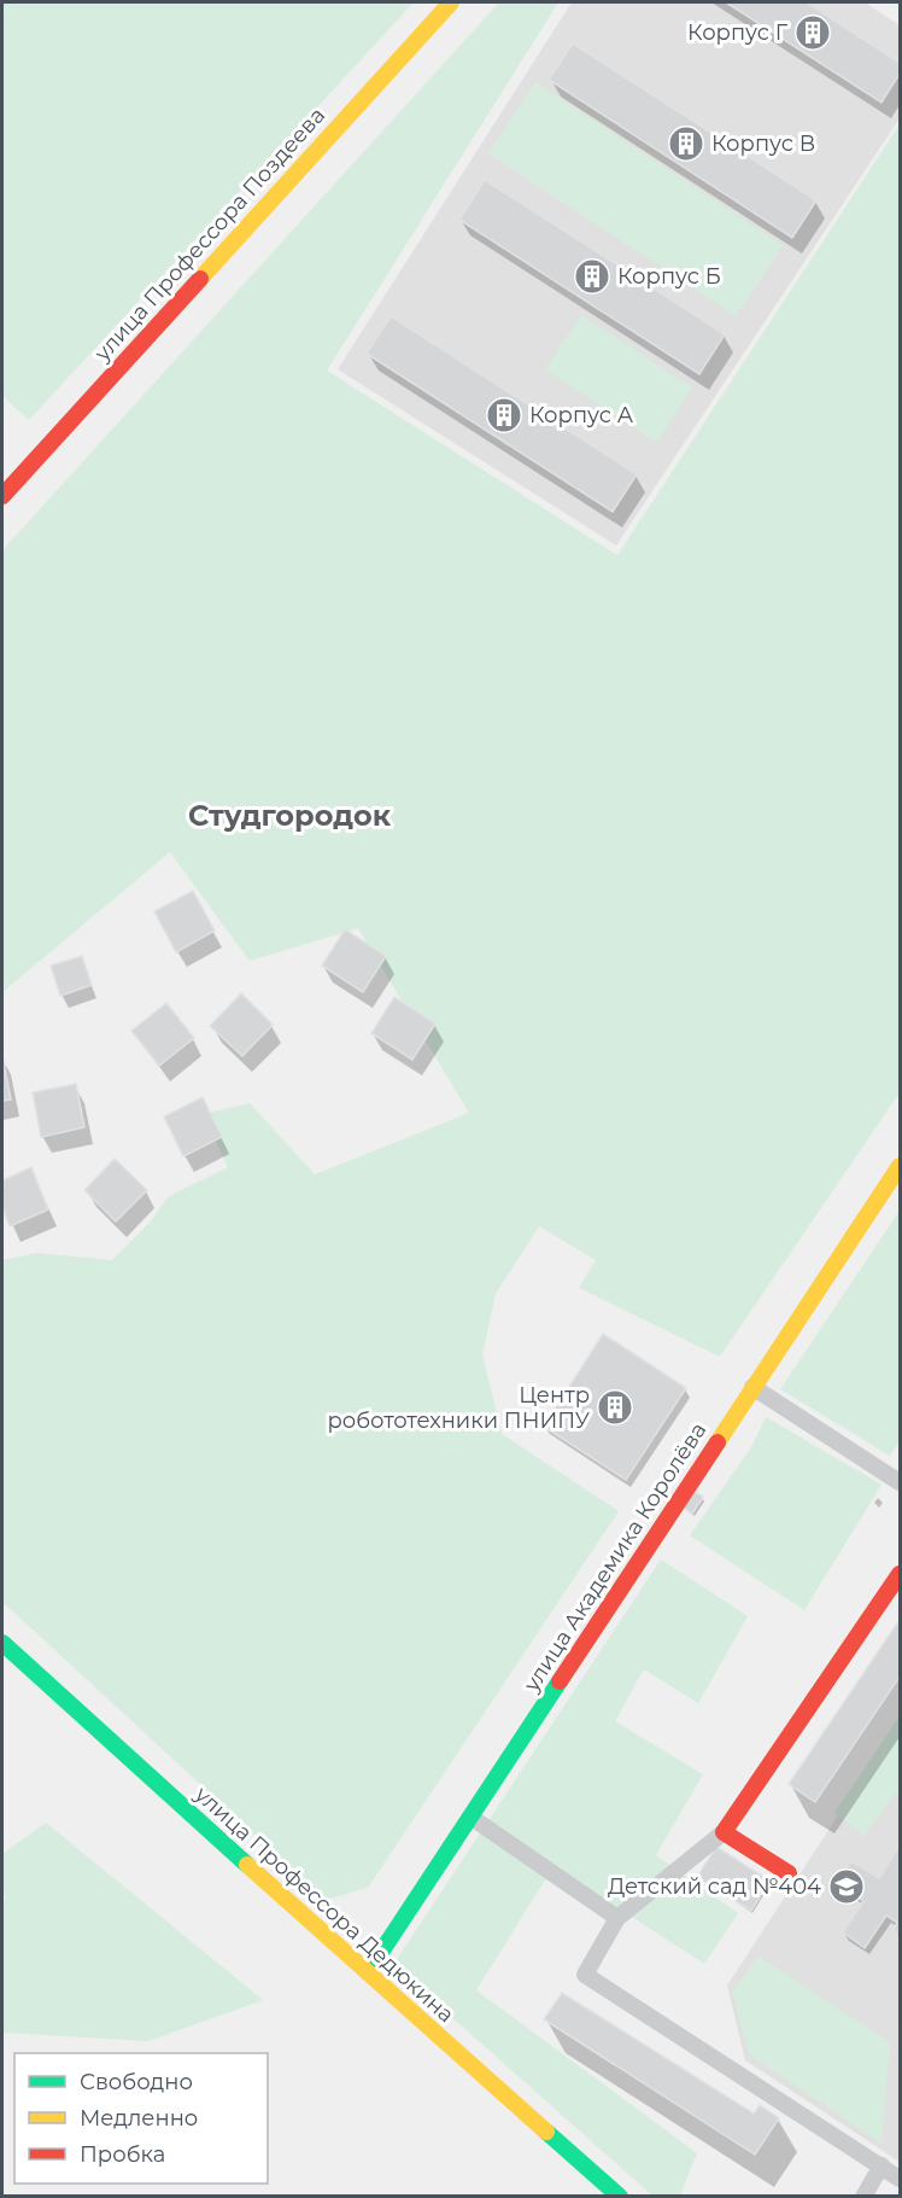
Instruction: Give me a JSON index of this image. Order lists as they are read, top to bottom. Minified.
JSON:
{"streets":{"street":["улица Профессора Поздеева","улица Академика Королёва","улица Профессора Дедюкина"]},"crossings":[["улица Академика Королёва","улица Профессора Дедюкина"]],"districts":["Студгородок"],"places":{"building":["Корпус Г","Корпус В","Корпус Б","Корпус А","Центр робототехники ПНИПУ"],"school or university":["Детский сад №404"]},"legend":["Свободно","Медленно","Пробка"]}
